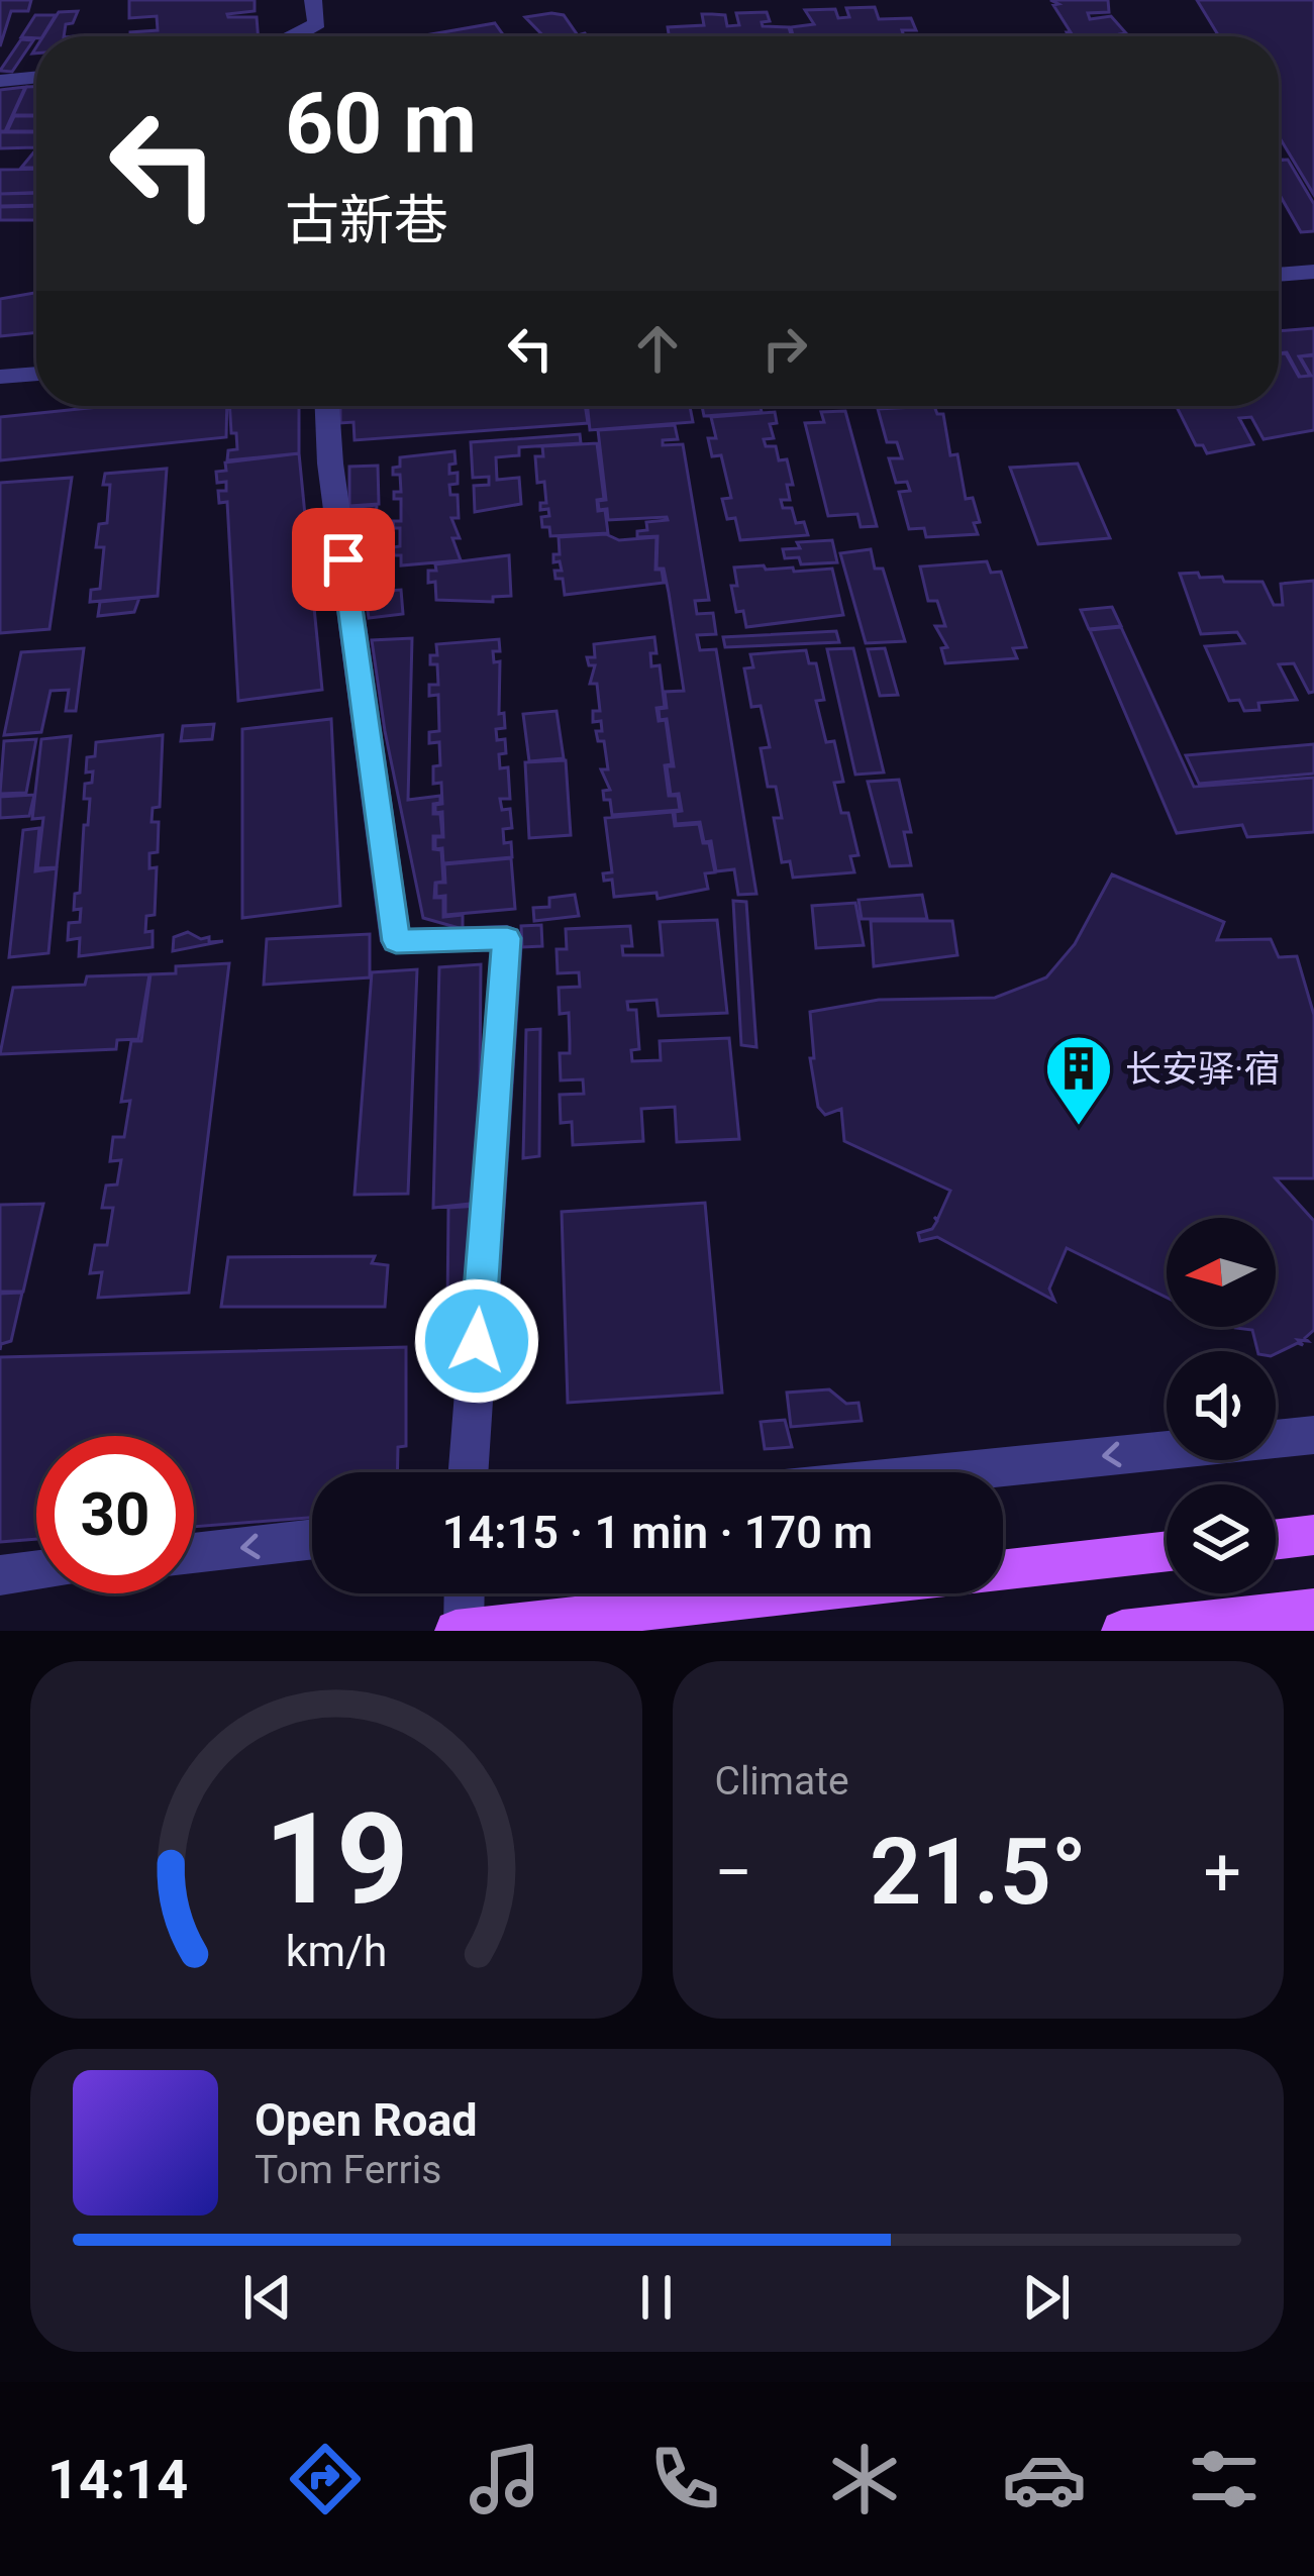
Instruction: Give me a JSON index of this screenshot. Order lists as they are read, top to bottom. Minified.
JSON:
{"places":{"building":["长安驿·宿"]},"north":"left","page":{"turn":["60 m","古新巷"],"limit":"30","trip":"14:15 · 1 min · 170 m","tile":"Climate","heat":["−","21.5°","+"],"song":["Open Road","Tom Ferris"],"tabs":"14:14","gauge":["19","km/h"]}}
